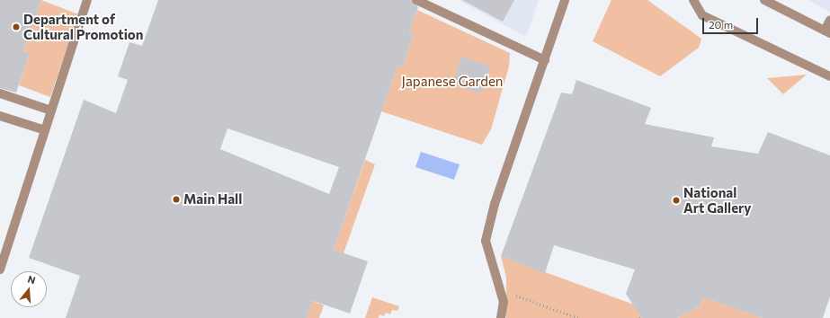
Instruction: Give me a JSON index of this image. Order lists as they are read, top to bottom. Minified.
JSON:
{"parks":["Japanese Garden"],"places":["Department of Cultural Promotion","Main Hall","National Art Gallery"],"scale_bar":"20 m","north":"top"}
